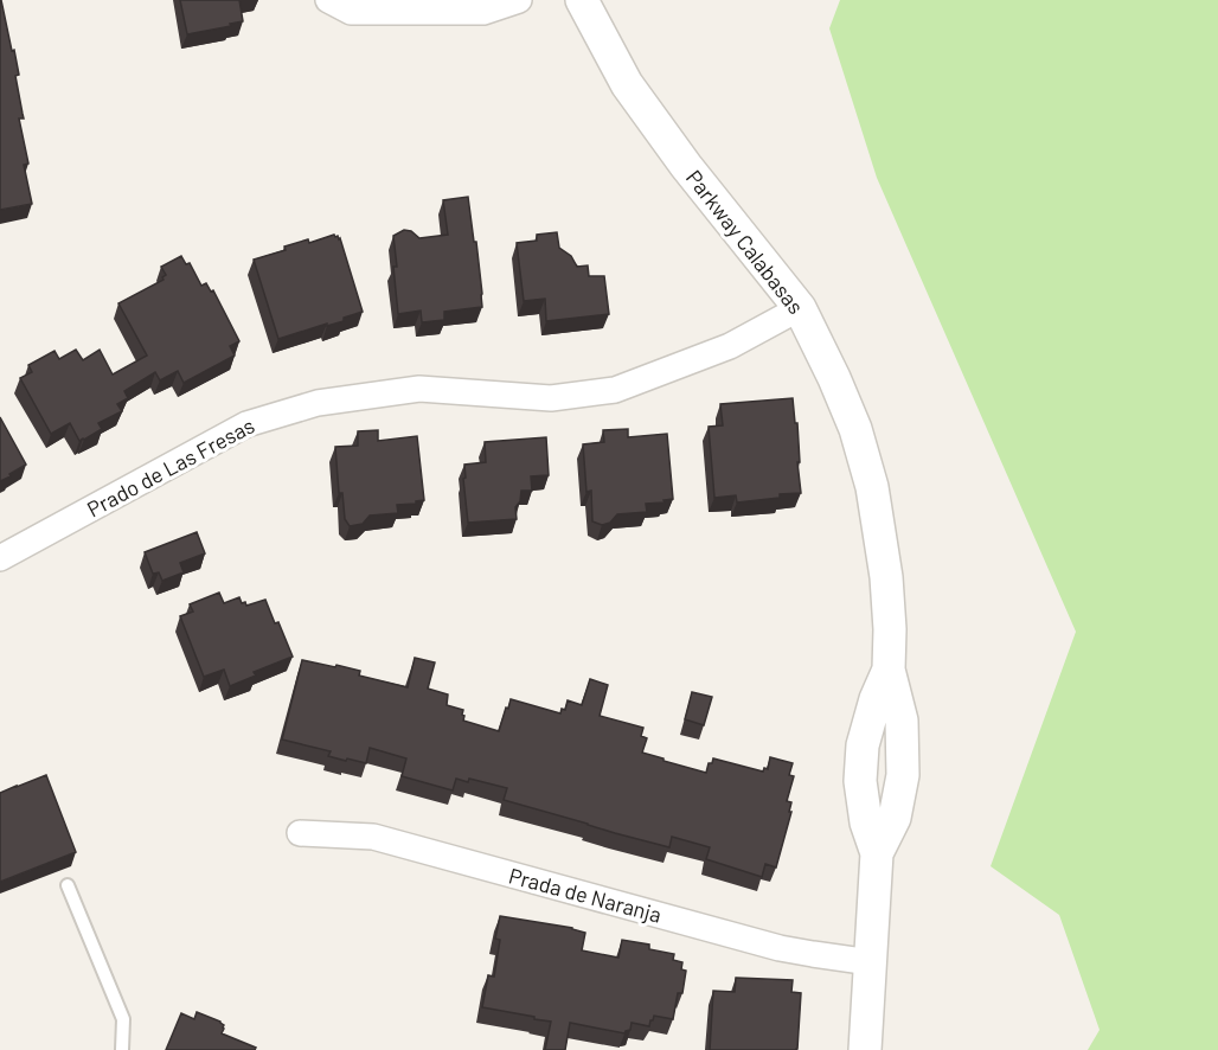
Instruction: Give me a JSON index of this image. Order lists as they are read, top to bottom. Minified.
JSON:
{"streets":{"street":["Parkway Calabasas","Prado de Las Fresas","Prada de Naranja"]},"crossings":[["Parkway Calabasas","Prado de Las Fresas"],["Parkway Calabasas","Prada de Naranja"]]}
